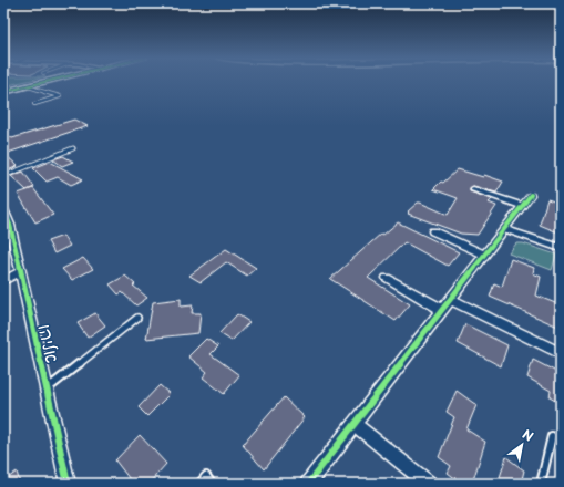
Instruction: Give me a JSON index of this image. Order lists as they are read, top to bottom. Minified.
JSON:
{"streets":{"street":["אליהו"]},"north":"top right"}
